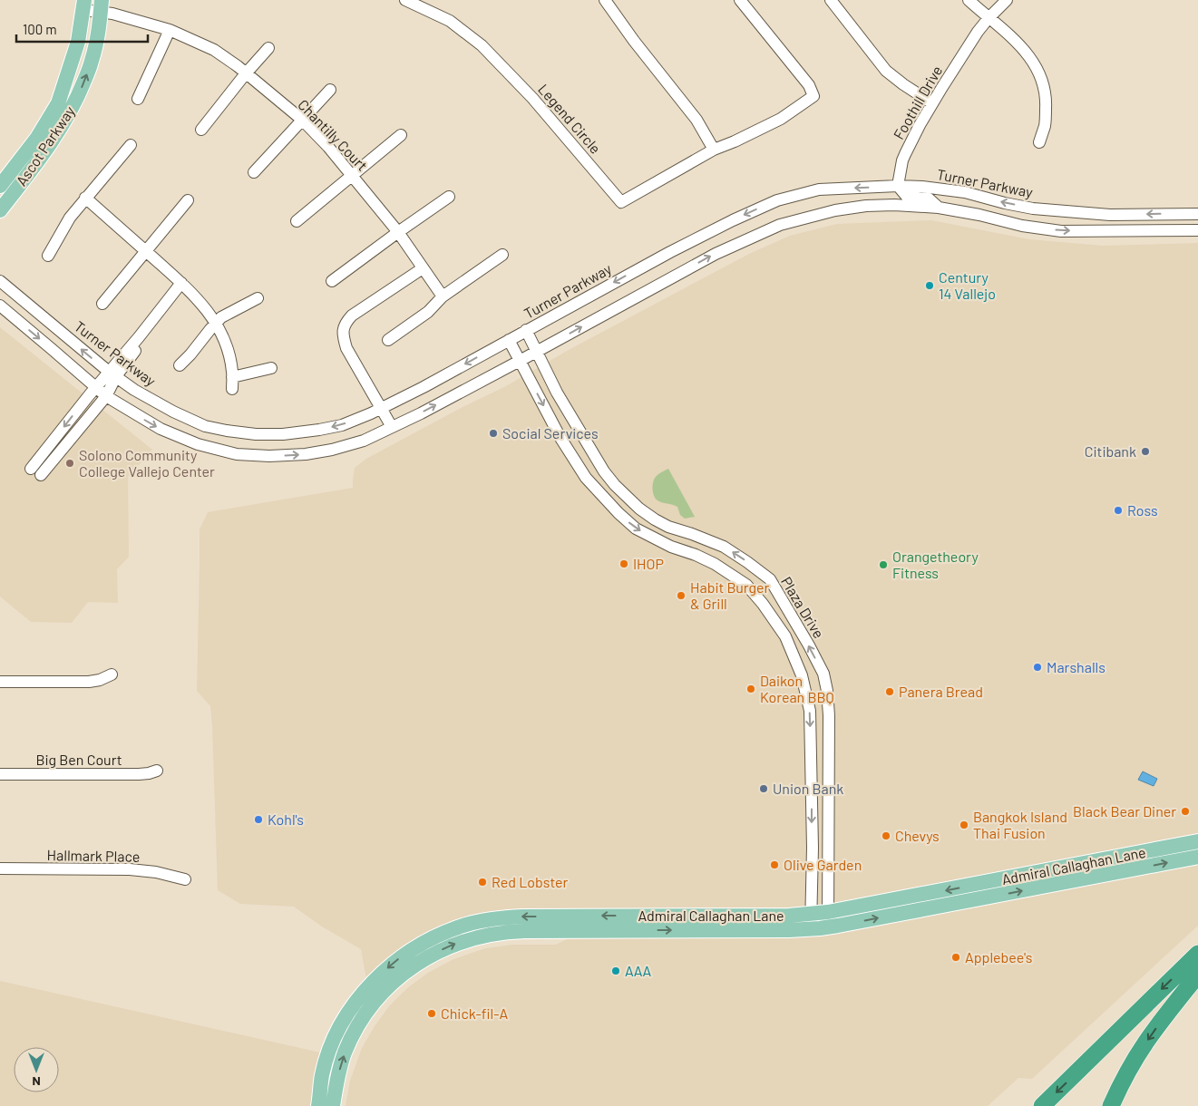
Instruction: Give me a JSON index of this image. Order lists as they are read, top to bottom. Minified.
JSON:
{"streets":{"main road":["Ascot Parkway","Admiral Callaghan Lane"],"street":["Foothill Drive","Legend Circle","Chantilly Court","Turner Parkway","Plaza Drive","Big Ben Court","Hallmark Place"]},"crossings":[["Foothill Drive","Turner Parkway"],["Chantilly Court","Ascot Parkway"],["Turner Parkway","Plaza Drive"],["Plaza Drive","Admiral Callaghan Lane"]],"places":["Century 14 Vallejo","Social Services","Citibank","Solono Community College Vallejo Center","Ross","IHOP","Orangetheory Fitness","Habit Burger & Grill","Marshalls","Daikon Korean BBQ","Panera Bread","Union Bank","Black Bear Diner","Kohl's","Bangkok Island Thai Fusion","Chevys","Olive Garden","Red Lobster","Applebee's","AAA","Chick-fil-A"],"scale_bar":"100 m","north":"bottom"}
